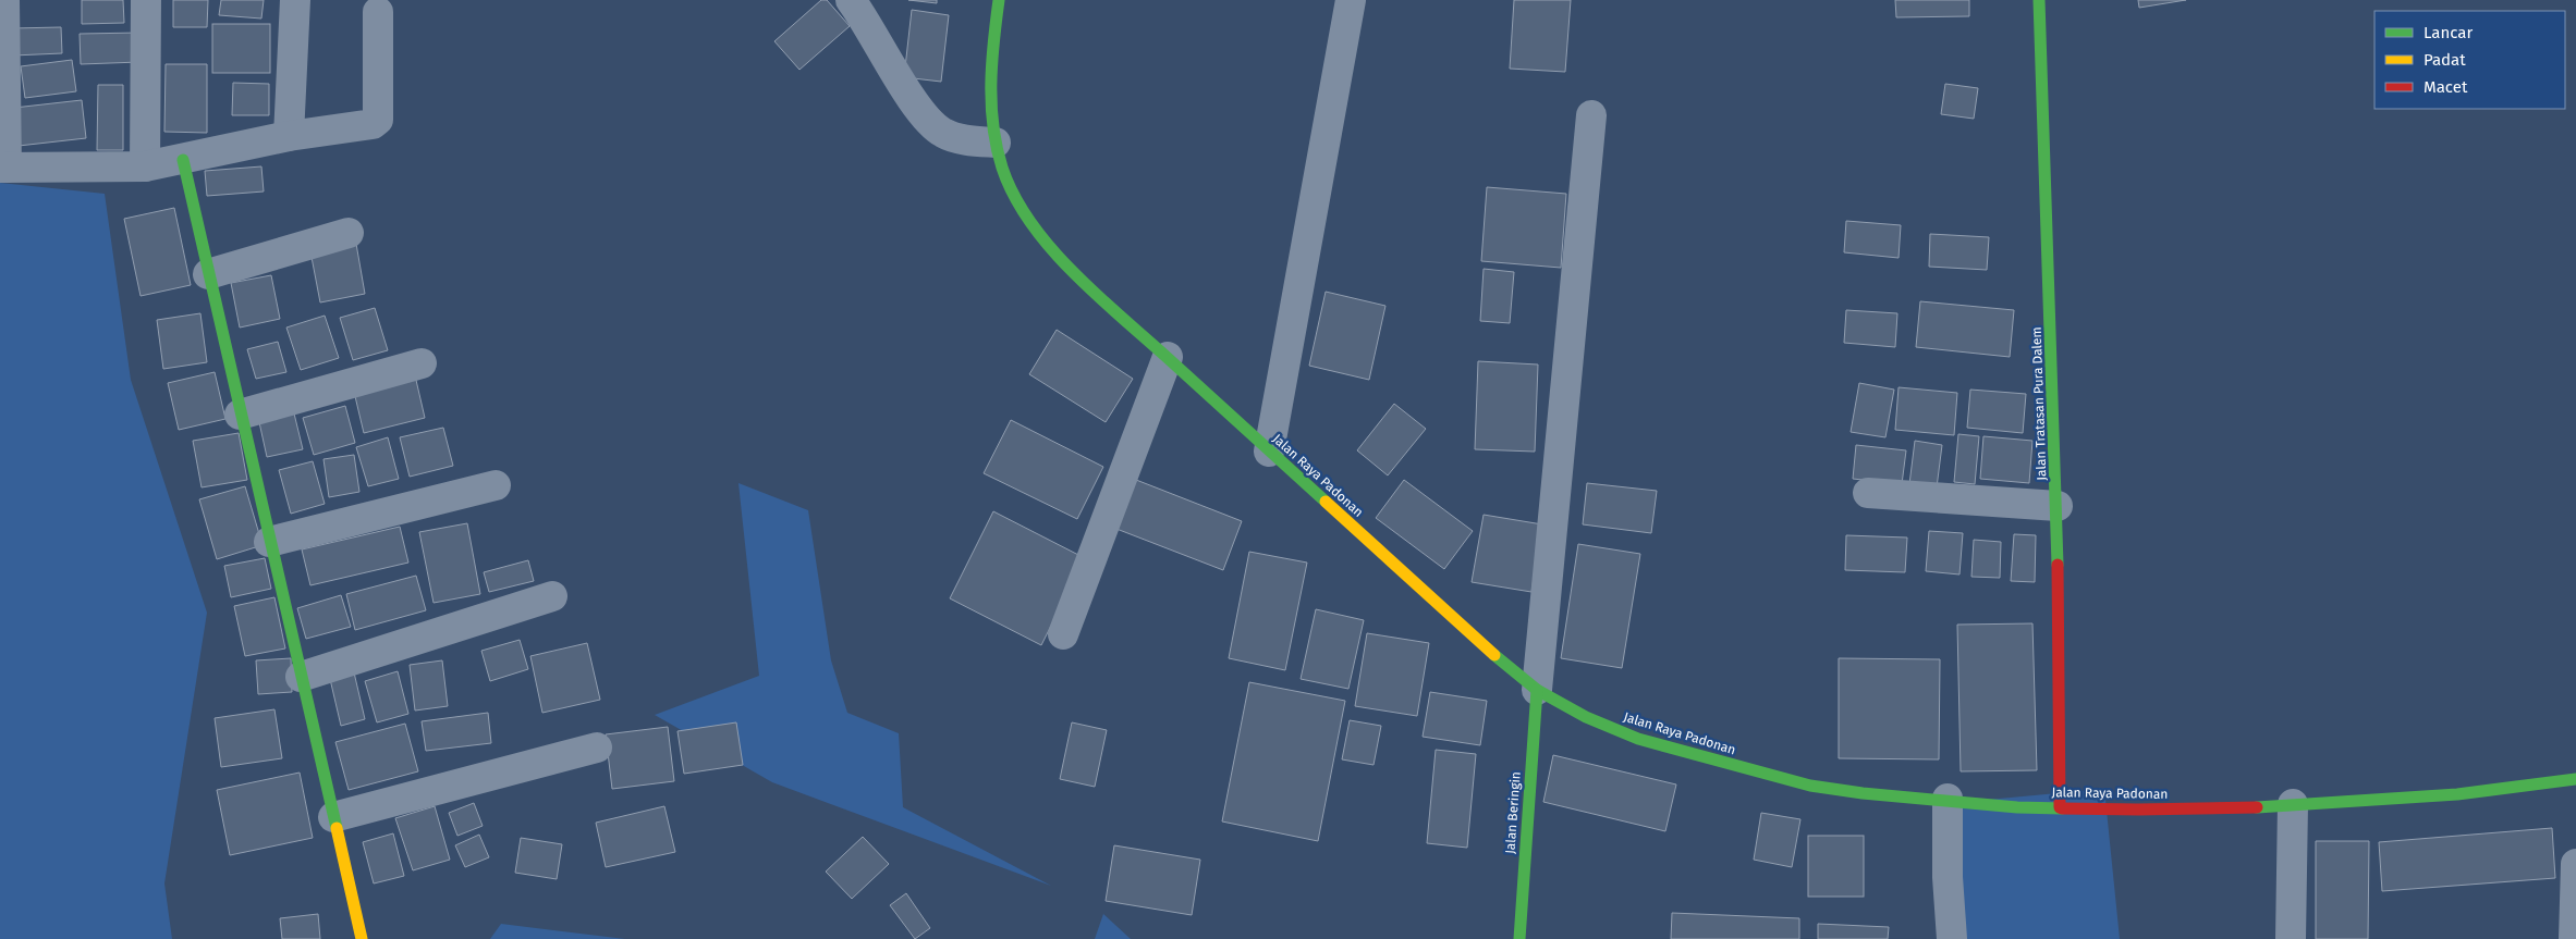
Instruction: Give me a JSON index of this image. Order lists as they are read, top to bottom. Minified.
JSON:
{"streets":{"main road":["Jalan Tratasan Pura Dalem","Jalan Raya Padonan","Jalan Beringin"]},"crossings":[["Jalan Tratasan Pura Dalem","Jalan Raya Padonan"],["Jalan Raya Padonan","Jalan Beringin"]],"legend":["Lancar","Padat","Macet"]}
